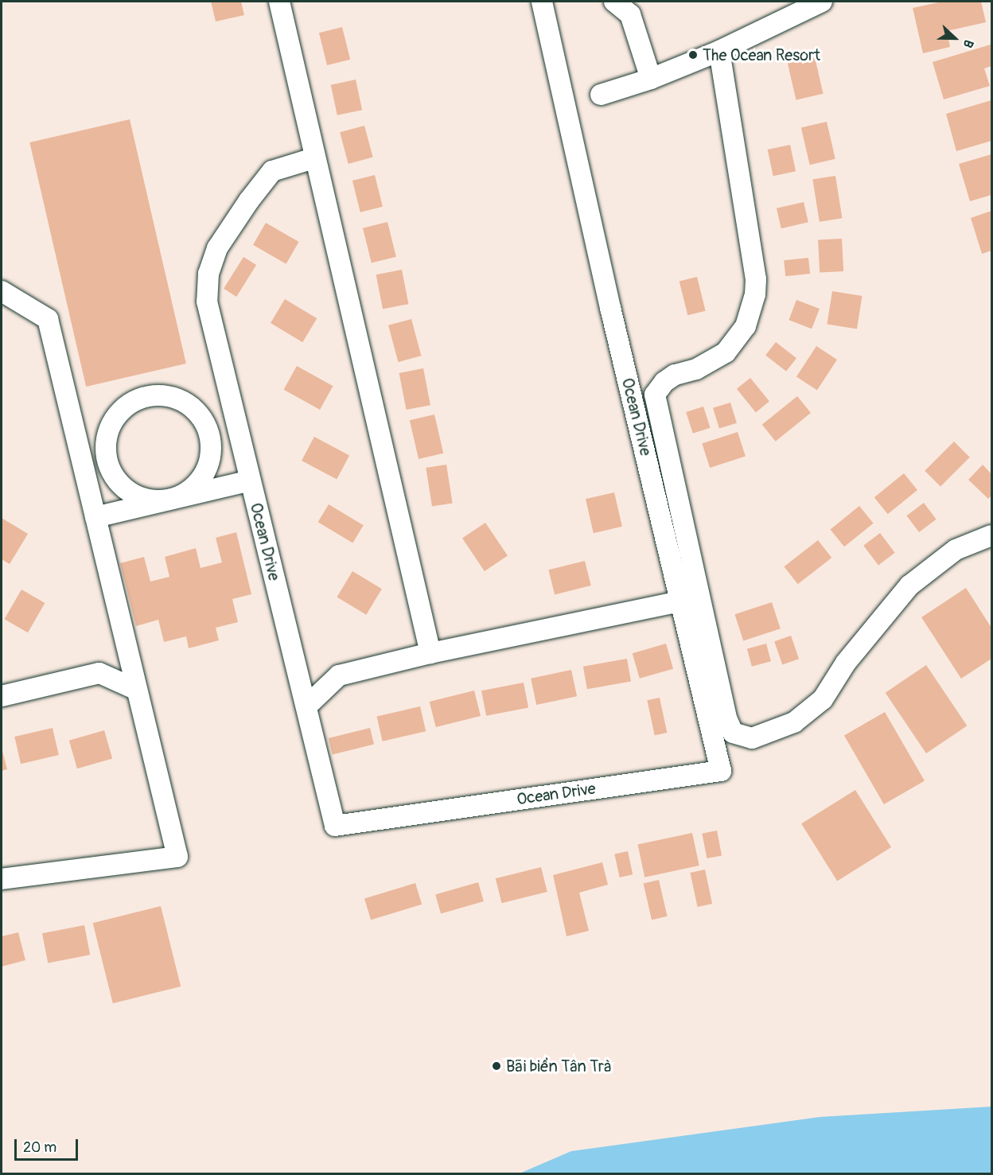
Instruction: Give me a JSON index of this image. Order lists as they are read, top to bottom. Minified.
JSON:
{"streets":{"street":["Ocean Drive"]},"places":["The Ocean Resort","Bãi biển Tân Trà"],"scale_bar":"20 m","north":"right"}
